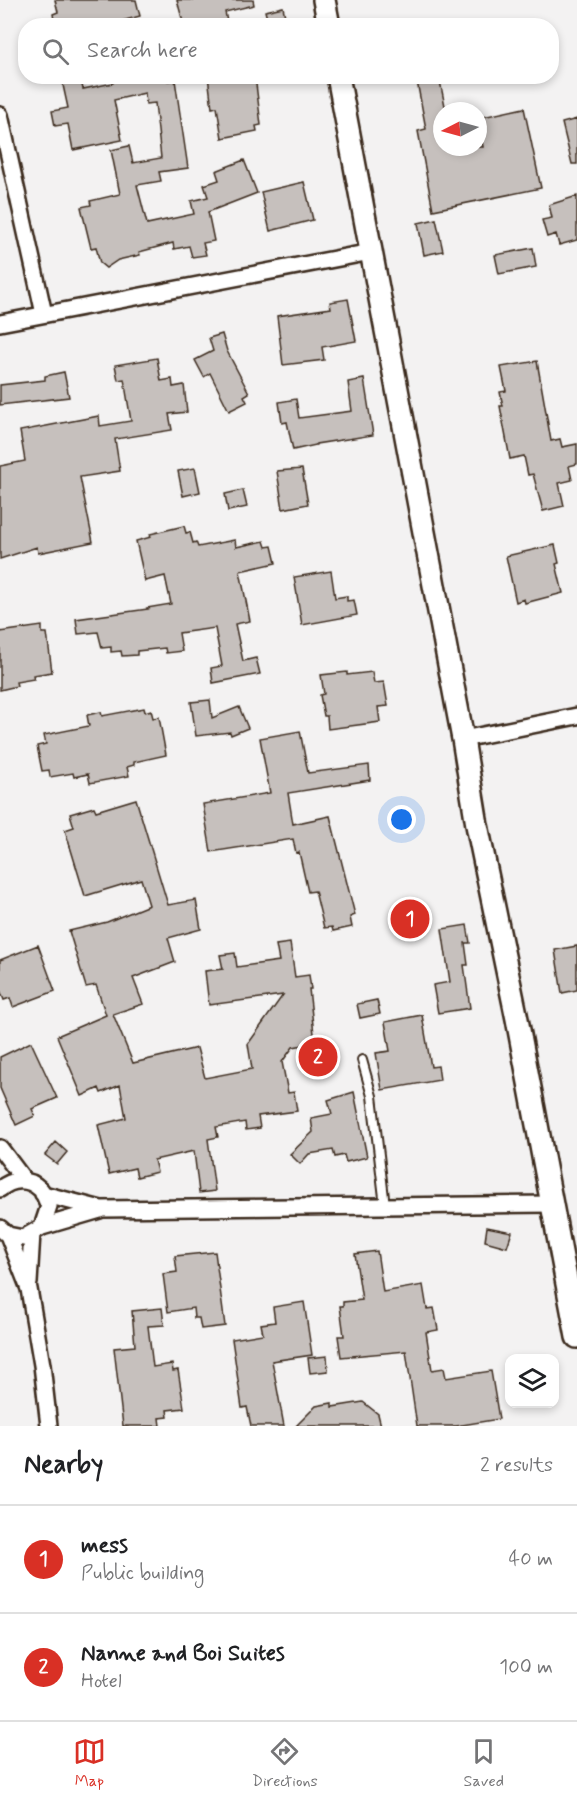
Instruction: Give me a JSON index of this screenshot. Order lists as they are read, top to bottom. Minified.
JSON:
{"north":"left","page":{"search":"Search here","pins":["1","2"],"heading":["Nearby","2 results"],"list":[{"mark":"1","name":"mess","note":"Public building","value":"40 m"},{"mark":"2","name":"Nanne and Boi Suites","note":"Hotel","value":"100 m"}],"nav":["Map","Directions","Saved"]}}
